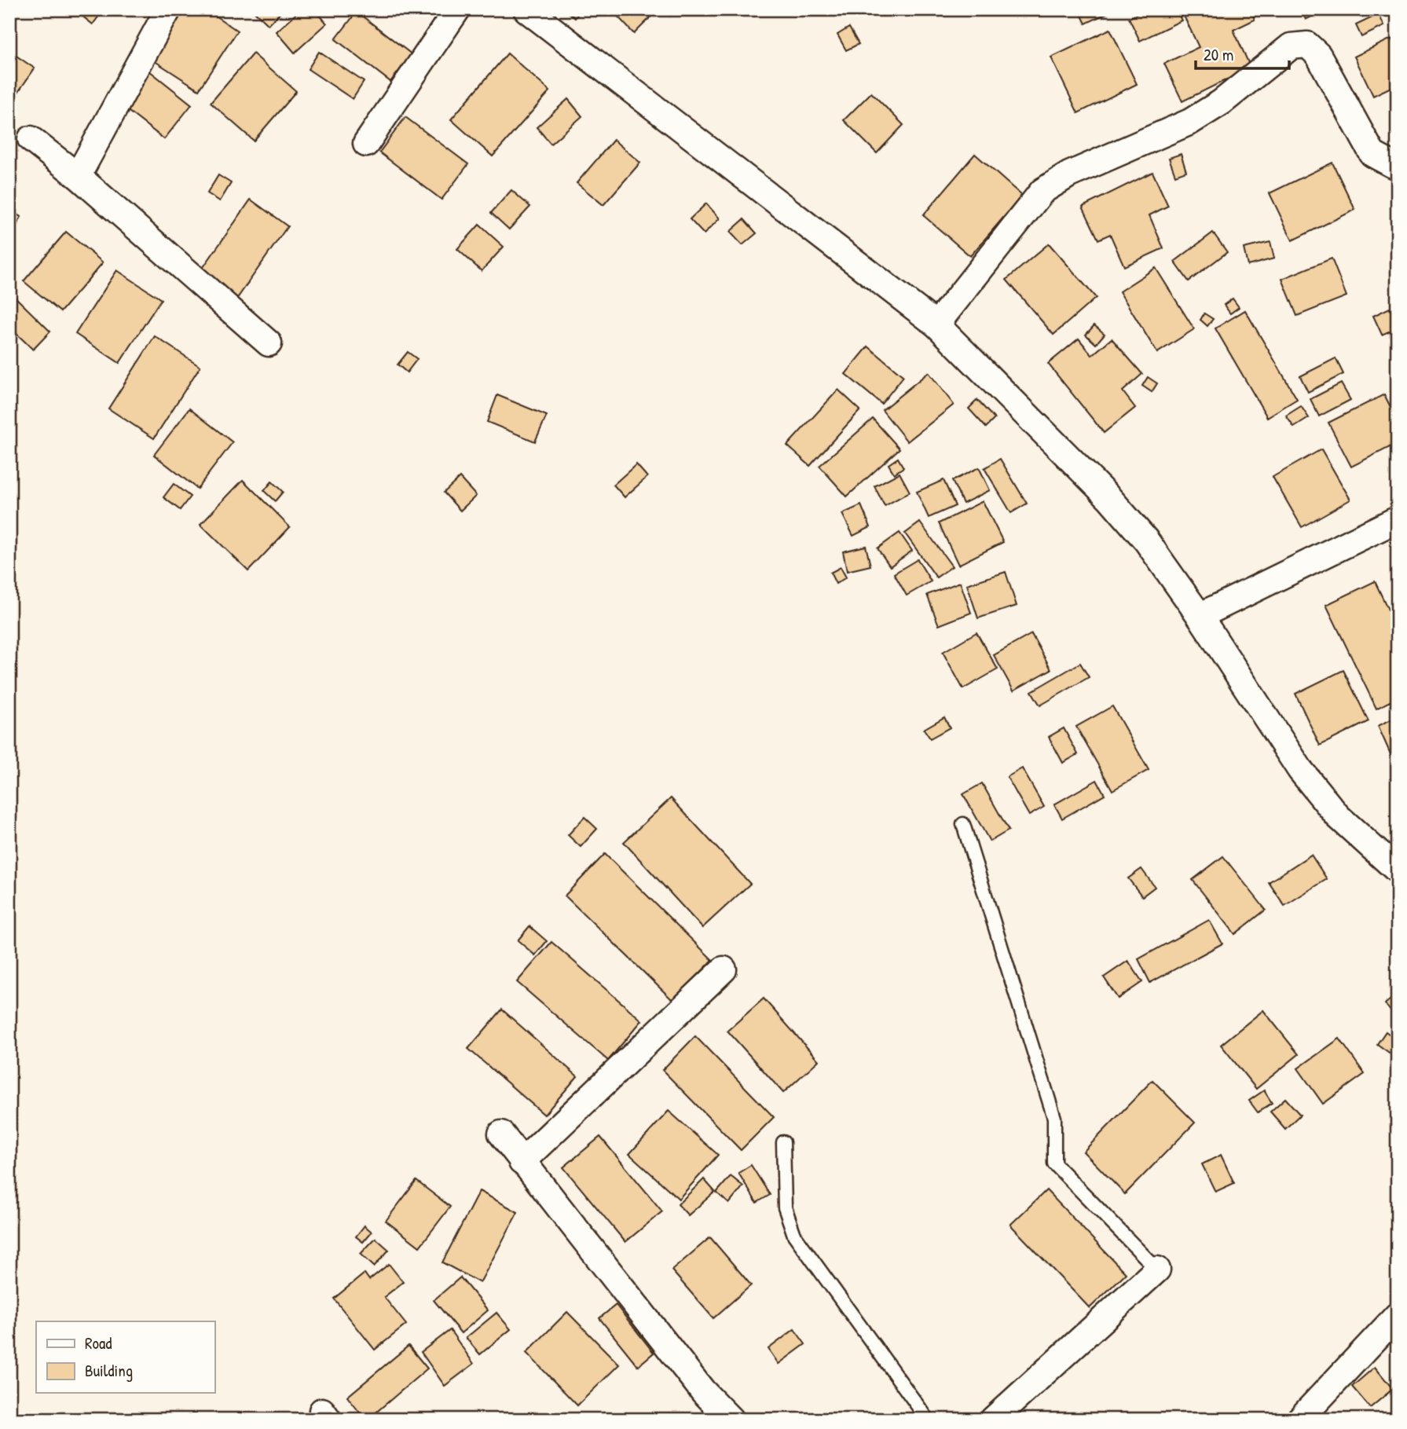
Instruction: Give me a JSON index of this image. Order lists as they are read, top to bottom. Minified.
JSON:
{"legend":["Road","Building"],"scale_bar":"20 m"}
